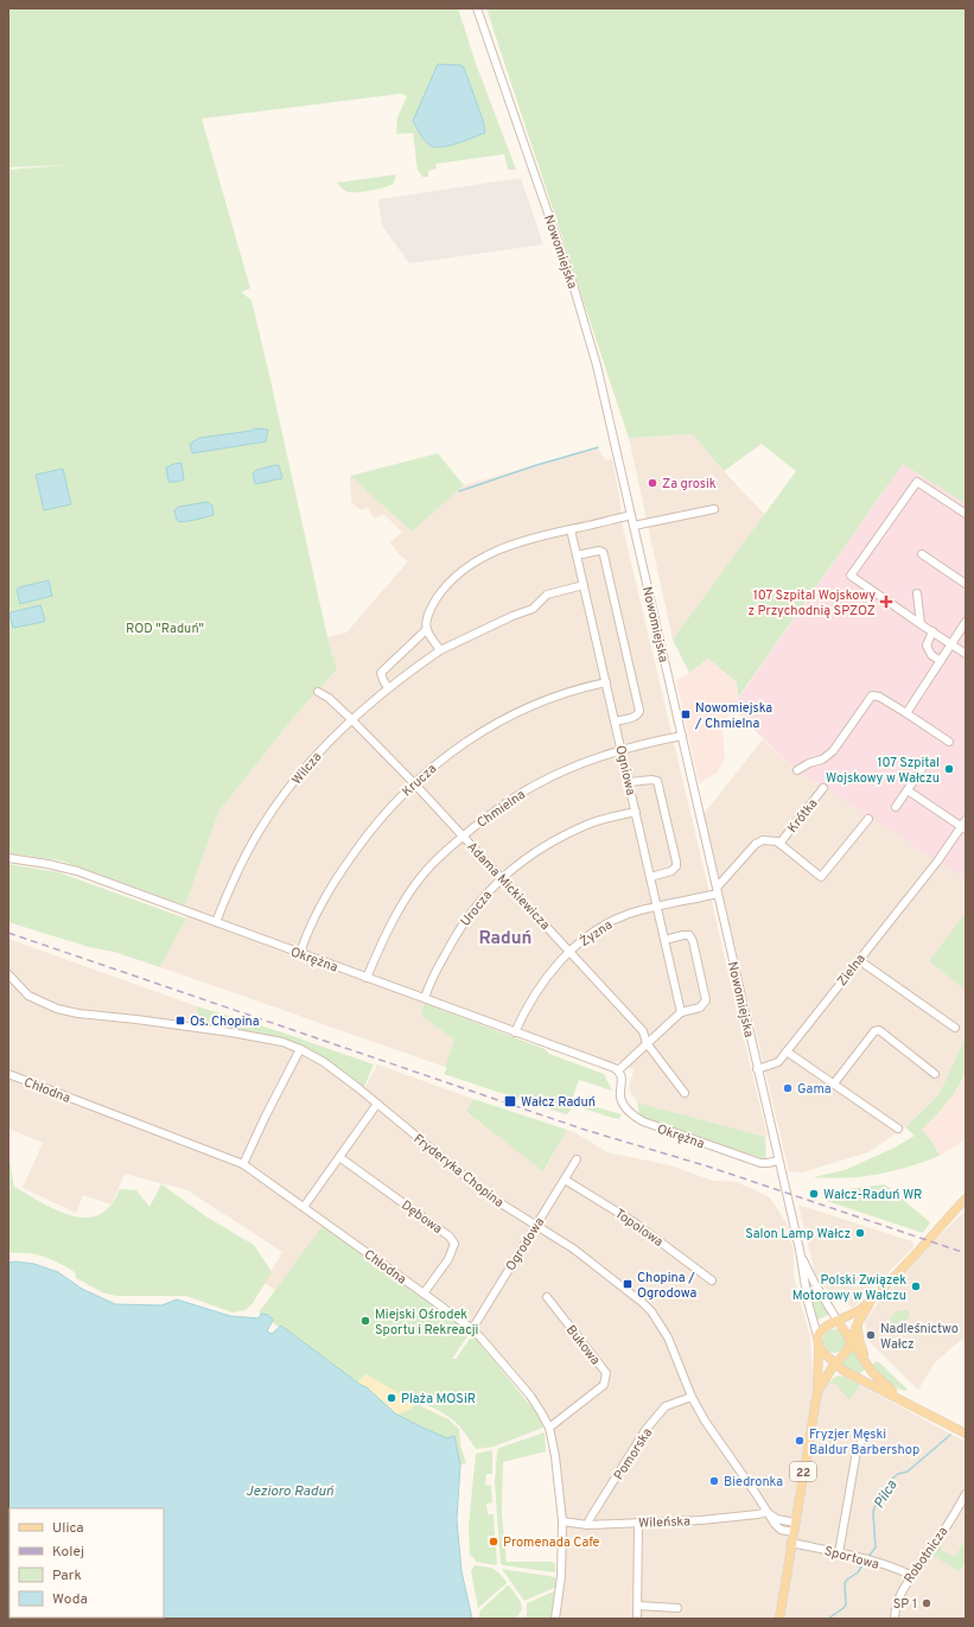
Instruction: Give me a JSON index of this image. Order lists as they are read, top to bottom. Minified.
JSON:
{"streets":{"main road":["22"],"street":["Nowomiejska","Wilcza","Ogniowa","Krucza","Chmielna","Krótka","Adama Mickiewicza","Urocza","Żyzna","Okrężna","Zielna","Chłodna","Fryderyka Chopina","Dębowa","Topolowa","Ogrodowa","Bukowa","Pomorska","Wileńska","Robotnicza","Sportowa"]},"crossings":[["Nowomiejska","Chmielna"],["Nowomiejska","Żyzna"],["Nowomiejska","Okrężna"],["Nowomiejska","Zielna"],["Nowomiejska","22"],["Wilcza","Ogniowa"],["Wilcza","Adama Mickiewicza"],["Wilcza","Okrężna"],["Ogniowa","Krucza"],["Ogniowa","Chmielna"],["Ogniowa","Urocza"],["Ogniowa","Żyzna"],["Krucza","Adama Mickiewicza"],["Krucza","Okrężna"],["Chmielna","Adama Mickiewicza"],["Chmielna","Okrężna"],["Adama Mickiewicza","Urocza"],["Adama Mickiewicza","Żyzna"],["Urocza","Okrężna"],["Żyzna","Okrężna"],["Chłodna","Dębowa"],["Chłodna","Ogrodowa"],["Chłodna","Bukowa"],["Chłodna","Wileńska"],["Fryderyka Chopina","Ogrodowa"],["Fryderyka Chopina","Pomorska"],["Fryderyka Chopina","22"],["Fryderyka Chopina","Wileńska"],["Topolowa","Ogrodowa"],["Pomorska","Wileńska"],["22","Sportowa"],["Robotnicza","Sportowa"]],"districts":["Raduń"],"water":["Jezioro Raduń","Pilca"],"parks":["ROD \"Raduń\""],"places":{"other":["Za grosik","107 Szpital Wojskowy w Wałczu","Gama","Wałcz-Raduń WR","Salon Lamp Wałcz","Polski Związek Motorowy w Wałczu","Miejski Ośrodek Sportu i Rekreacji","Nadleśnictwo Wałcz","Plaża MOSiR","Fryzjer Męski Baldur Barbershop","Biedronka","Promenada Cafe","SP 1"],"health":["107 Szpital Wojskowy z Przychodnią SPZOZ"],"transit":["Nowomiejska / Chmielna","Os. Chopina","Wałcz Raduń","Chopina / Ogrodowa"]},"legend":["Ulica","Kolej","Park","Woda"]}
